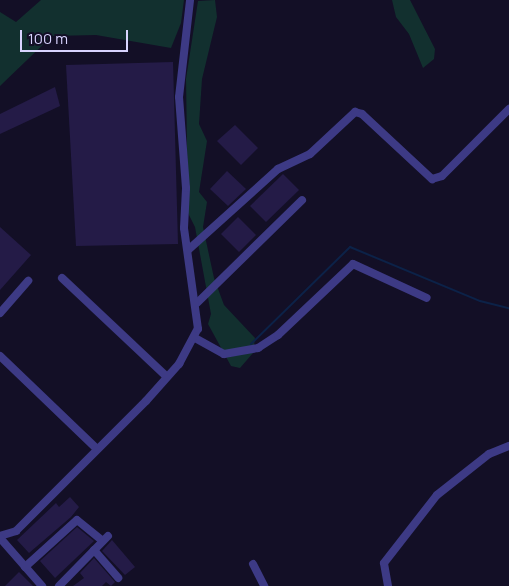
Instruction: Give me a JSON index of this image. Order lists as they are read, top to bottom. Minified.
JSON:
{"scale_bar":"100 m"}
